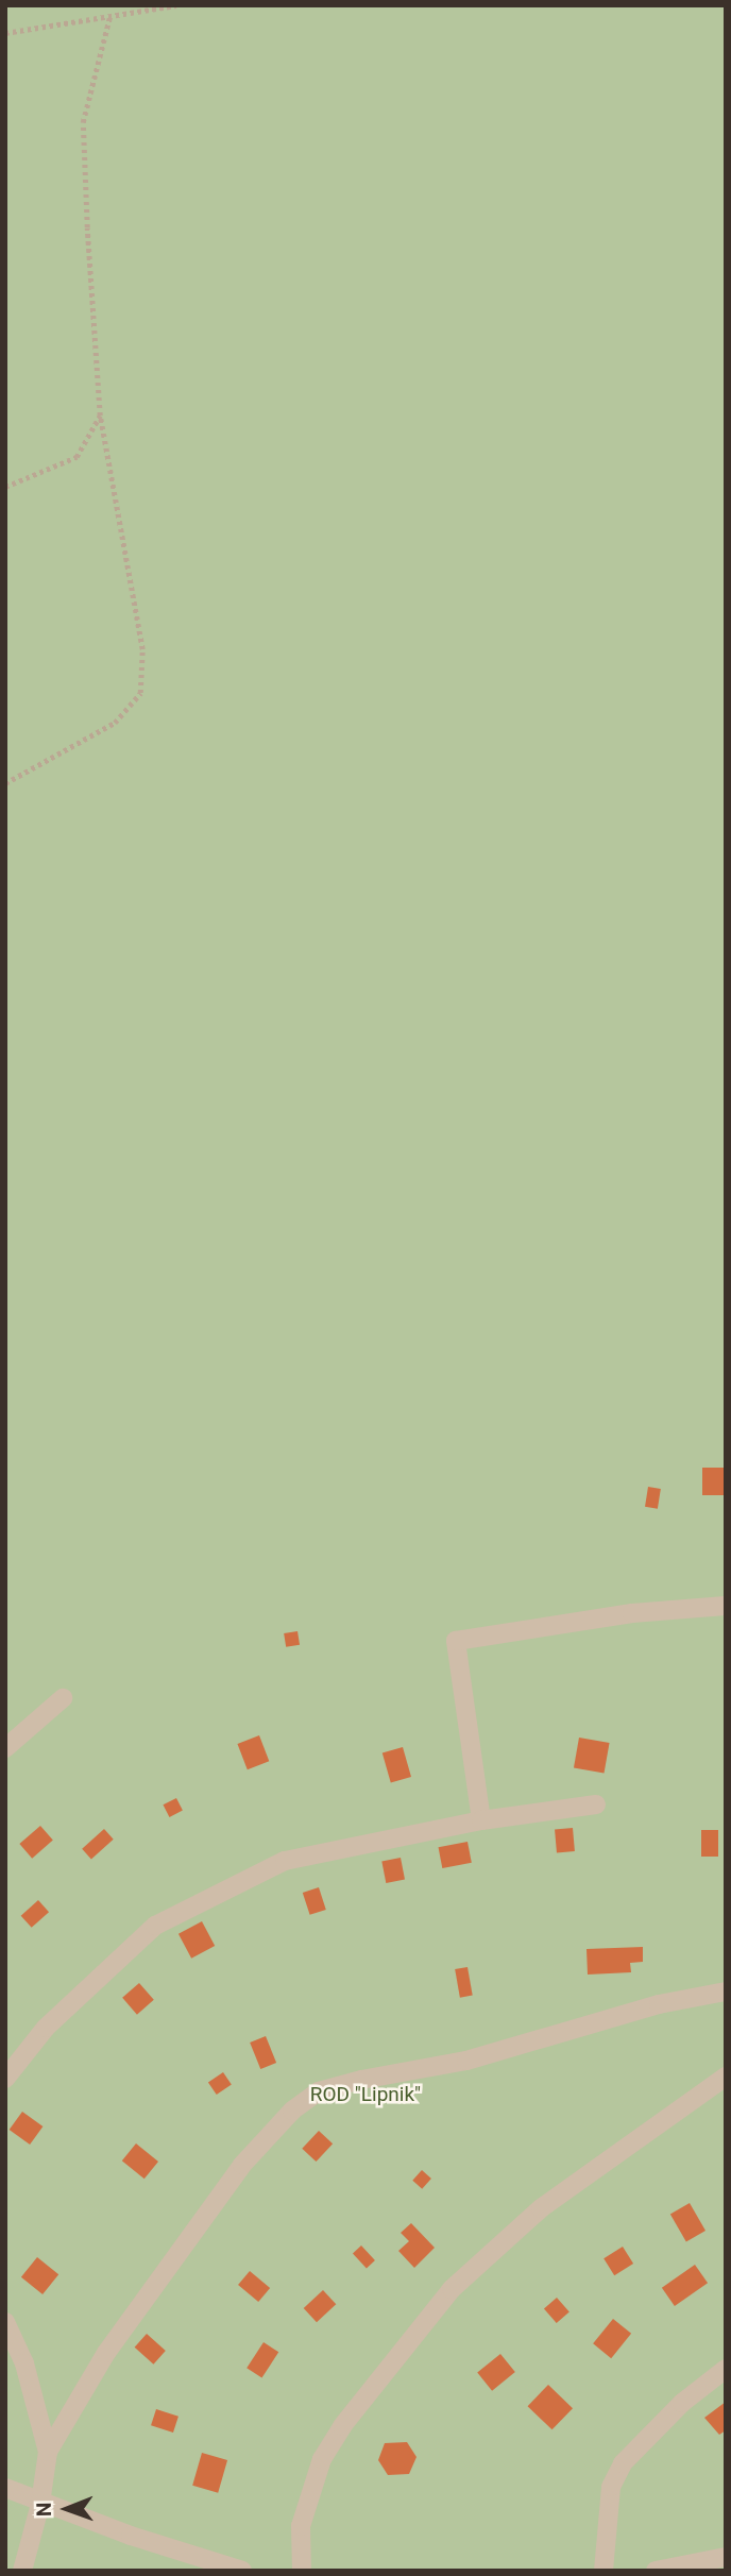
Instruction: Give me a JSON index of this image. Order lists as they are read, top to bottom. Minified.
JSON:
{"parks":["ROD \"Lipnik\""],"north":"left"}
